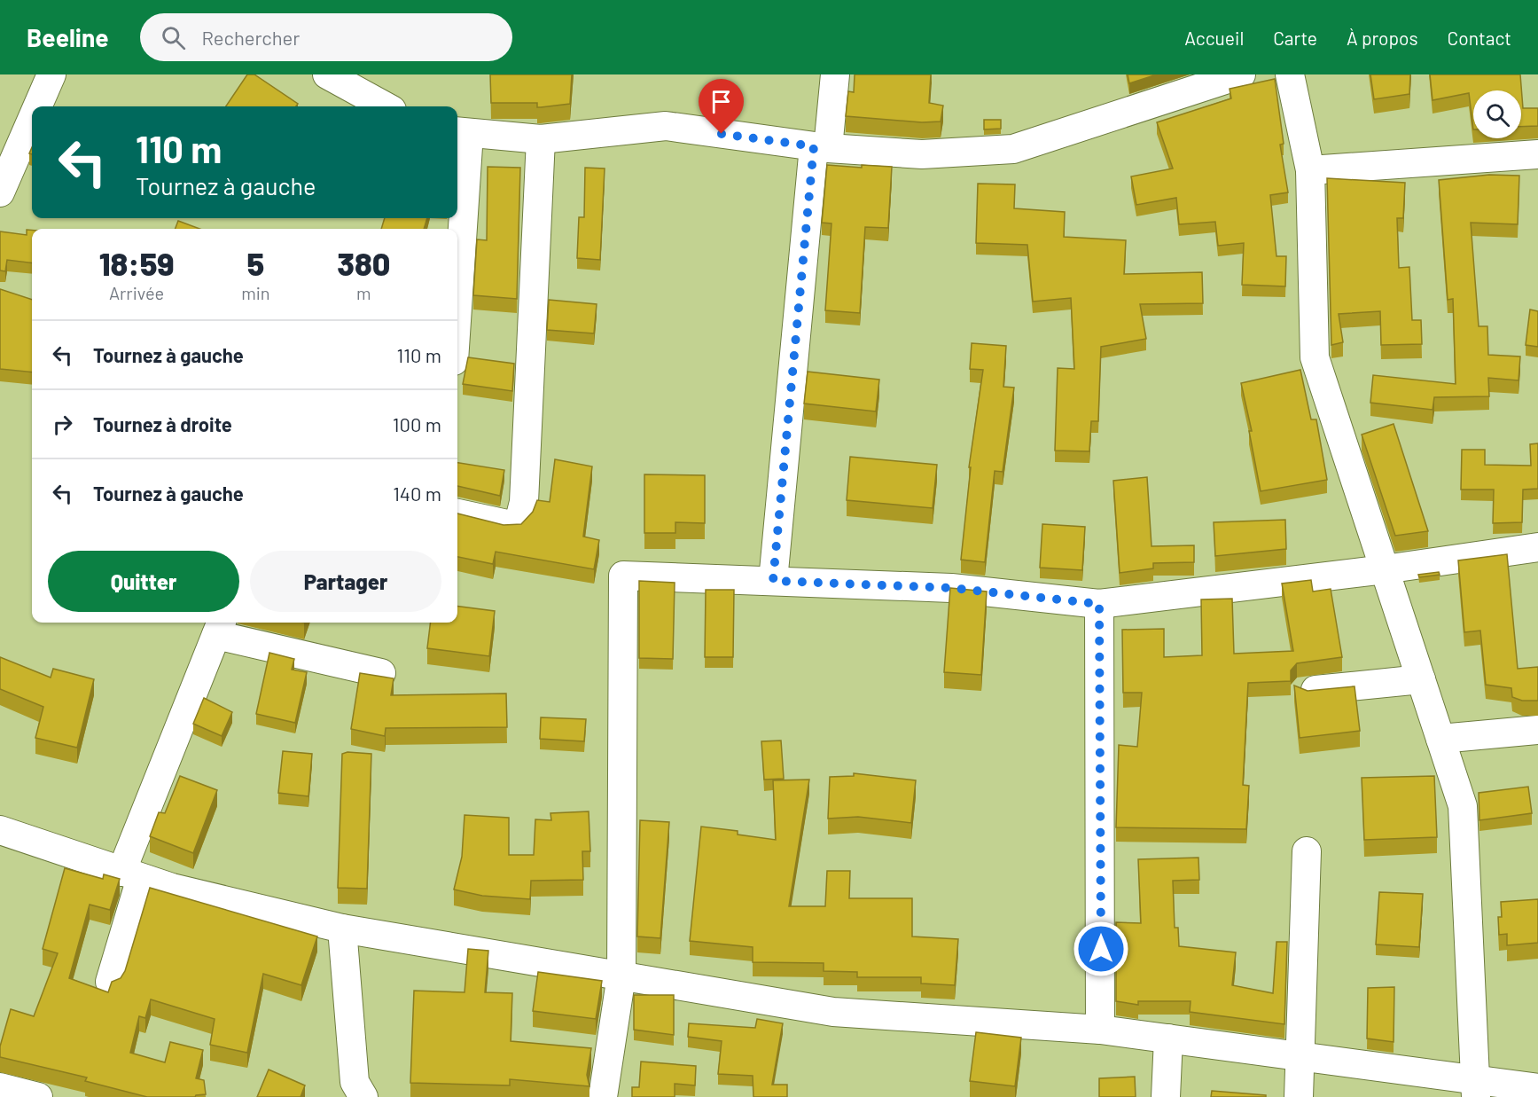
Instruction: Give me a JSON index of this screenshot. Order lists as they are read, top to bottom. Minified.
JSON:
{"page":{"header":"Beeline","search":"Rechercher","nav":["Accueil","Carte","À propos","Contact"],"turn":["110 m","Tournez à gauche"],"eta":["18:59","Arrivée","5","min","380","m"],"list":[{"name":"Tournez à gauche","value":"110 m"},{"name":"Tournez à droite","value":"100 m"},{"name":"Tournez à gauche","value":"140 m"}],"buttons":["Quitter","Partager"]}}
